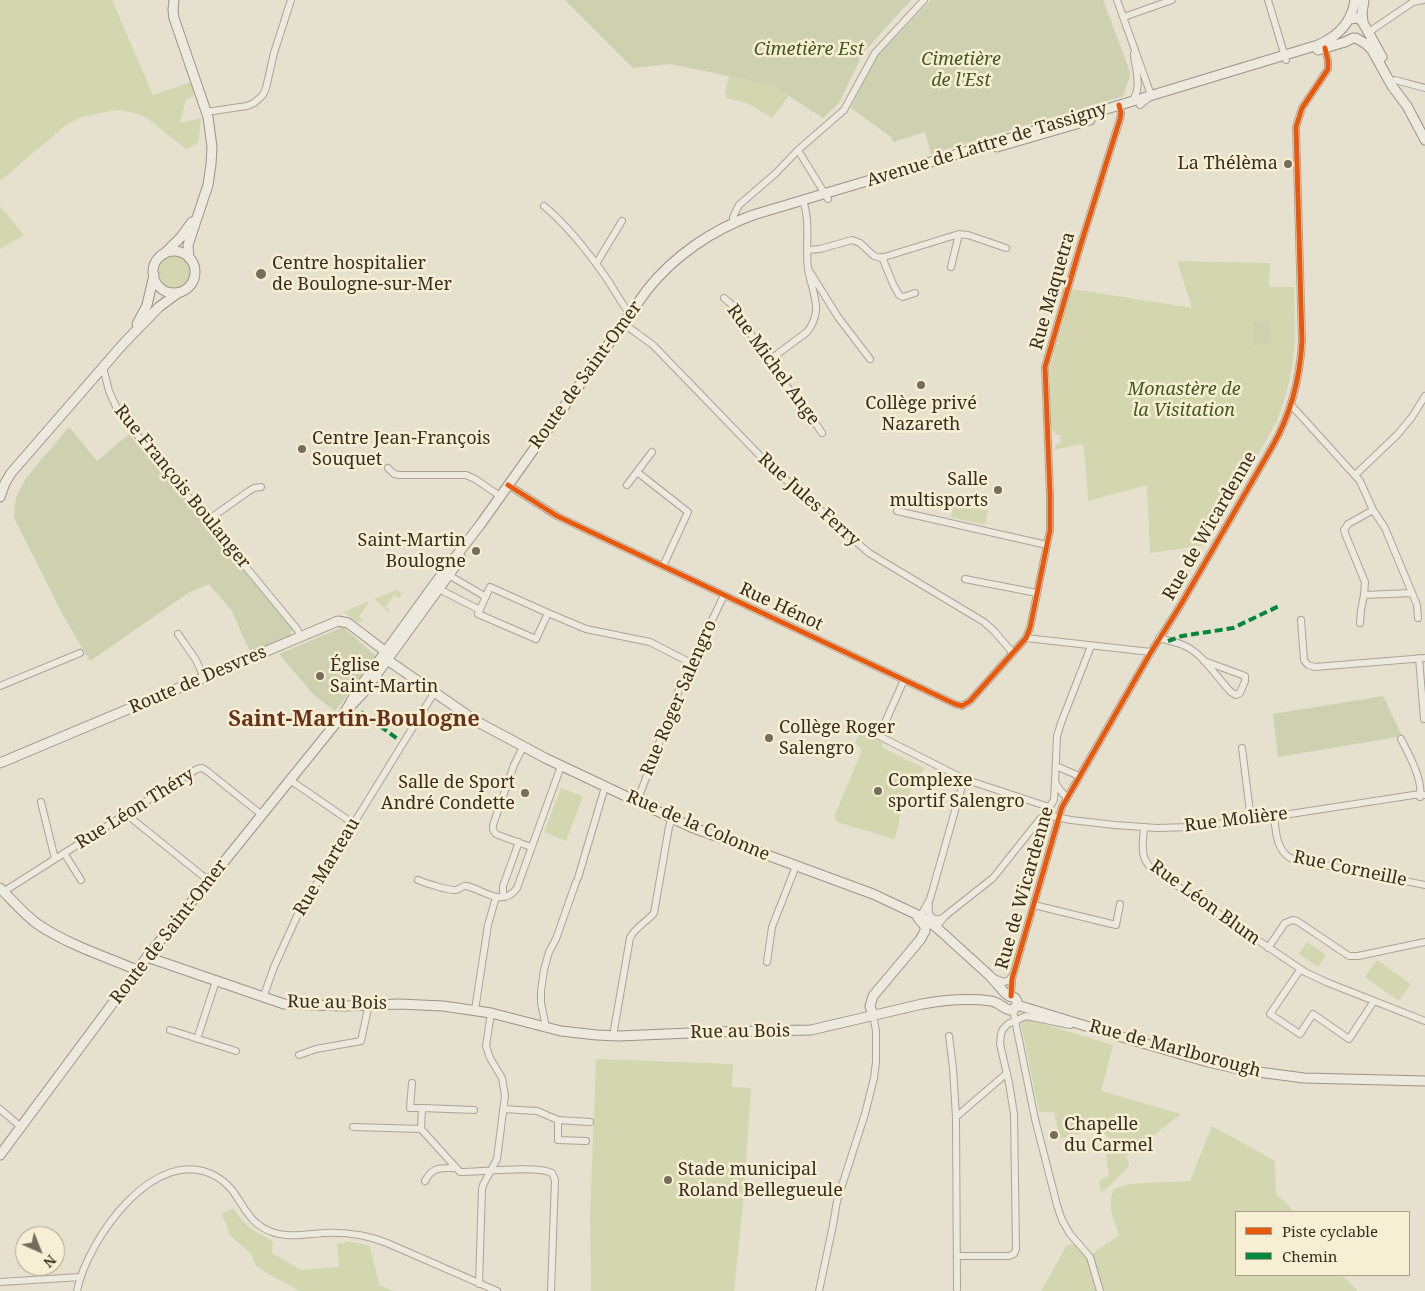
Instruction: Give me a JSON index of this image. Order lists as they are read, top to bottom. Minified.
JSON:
{"streets":{"main road":["Avenue de Lattre de Tassigny","Route de Saint-Omer","Route de Desvres","Rue de la Colonne","Rue au Bois","Rue de Marlborough"],"street":["Rue Maquetra","Rue Michel Ange","Rue François Boulanger","Rue Jules Ferry","Rue de Wicardenne","Rue Hénot","Rue Roger Salengro","Rue Léon Théry","Rue Molière","Rue Marteau","Rue Corneille","Rue Léon Blum"]},"crossings":[["Avenue de Lattre de Tassigny","Rue Maquetra"],["Avenue de Lattre de Tassigny","Route de Saint-Omer"],["Avenue de Lattre de Tassigny","Rue de Wicardenne"],["Rue Maquetra","Route de Saint-Omer"],["Rue Maquetra","Rue Hénot"],["Route de Saint-Omer","Rue Jules Ferry"],["Route de Saint-Omer","Rue Hénot"],["Route de Saint-Omer","Route de Desvres"],["Route de Saint-Omer","Rue Léon Théry"],["Route de Saint-Omer","Rue de la Colonne"],["Route de Saint-Omer","Rue au Bois"],["Rue François Boulanger","Route de Desvres"],["Rue Jules Ferry","Rue Hénot"],["Rue de Wicardenne","Rue Molière"],["Rue de Wicardenne","Rue de la Colonne"],["Rue de Wicardenne","Rue au Bois"],["Rue de Wicardenne","Rue de Marlborough"],["Rue Hénot","Rue Roger Salengro"],["Route de Desvres","Rue de la Colonne"],["Rue Roger Salengro","Rue de la Colonne"],["Rue Molière","Rue Corneille"],["Rue Molière","Rue Léon Blum"],["Rue de la Colonne","Rue Marteau"],["Rue de la Colonne","Rue au Bois"],["Rue de la Colonne","Rue de Marlborough"],["Rue Marteau","Rue au Bois"],["Rue au Bois","Rue de Marlborough"]],"districts":["Saint-Martin-Boulogne"],"parks":["Cimetière Est","Cimetière de l'Est","Monastère de la Visitation"],"places":["La Thélèma","Centre hospitalier de Boulogne-sur-Mer","Collège privé Nazareth","Centre Jean-François Souquet","Salle multisports","Saint-Martin Boulogne","Église Saint-Martin","Collège Roger Salengro","Complexe sportif Salengro","Salle de Sport André Condette","Chapelle du Carmel","Stade municipal Roland Bellegueule"],"legend":["Piste cyclable","Chemin"],"north":"bottom right"}
